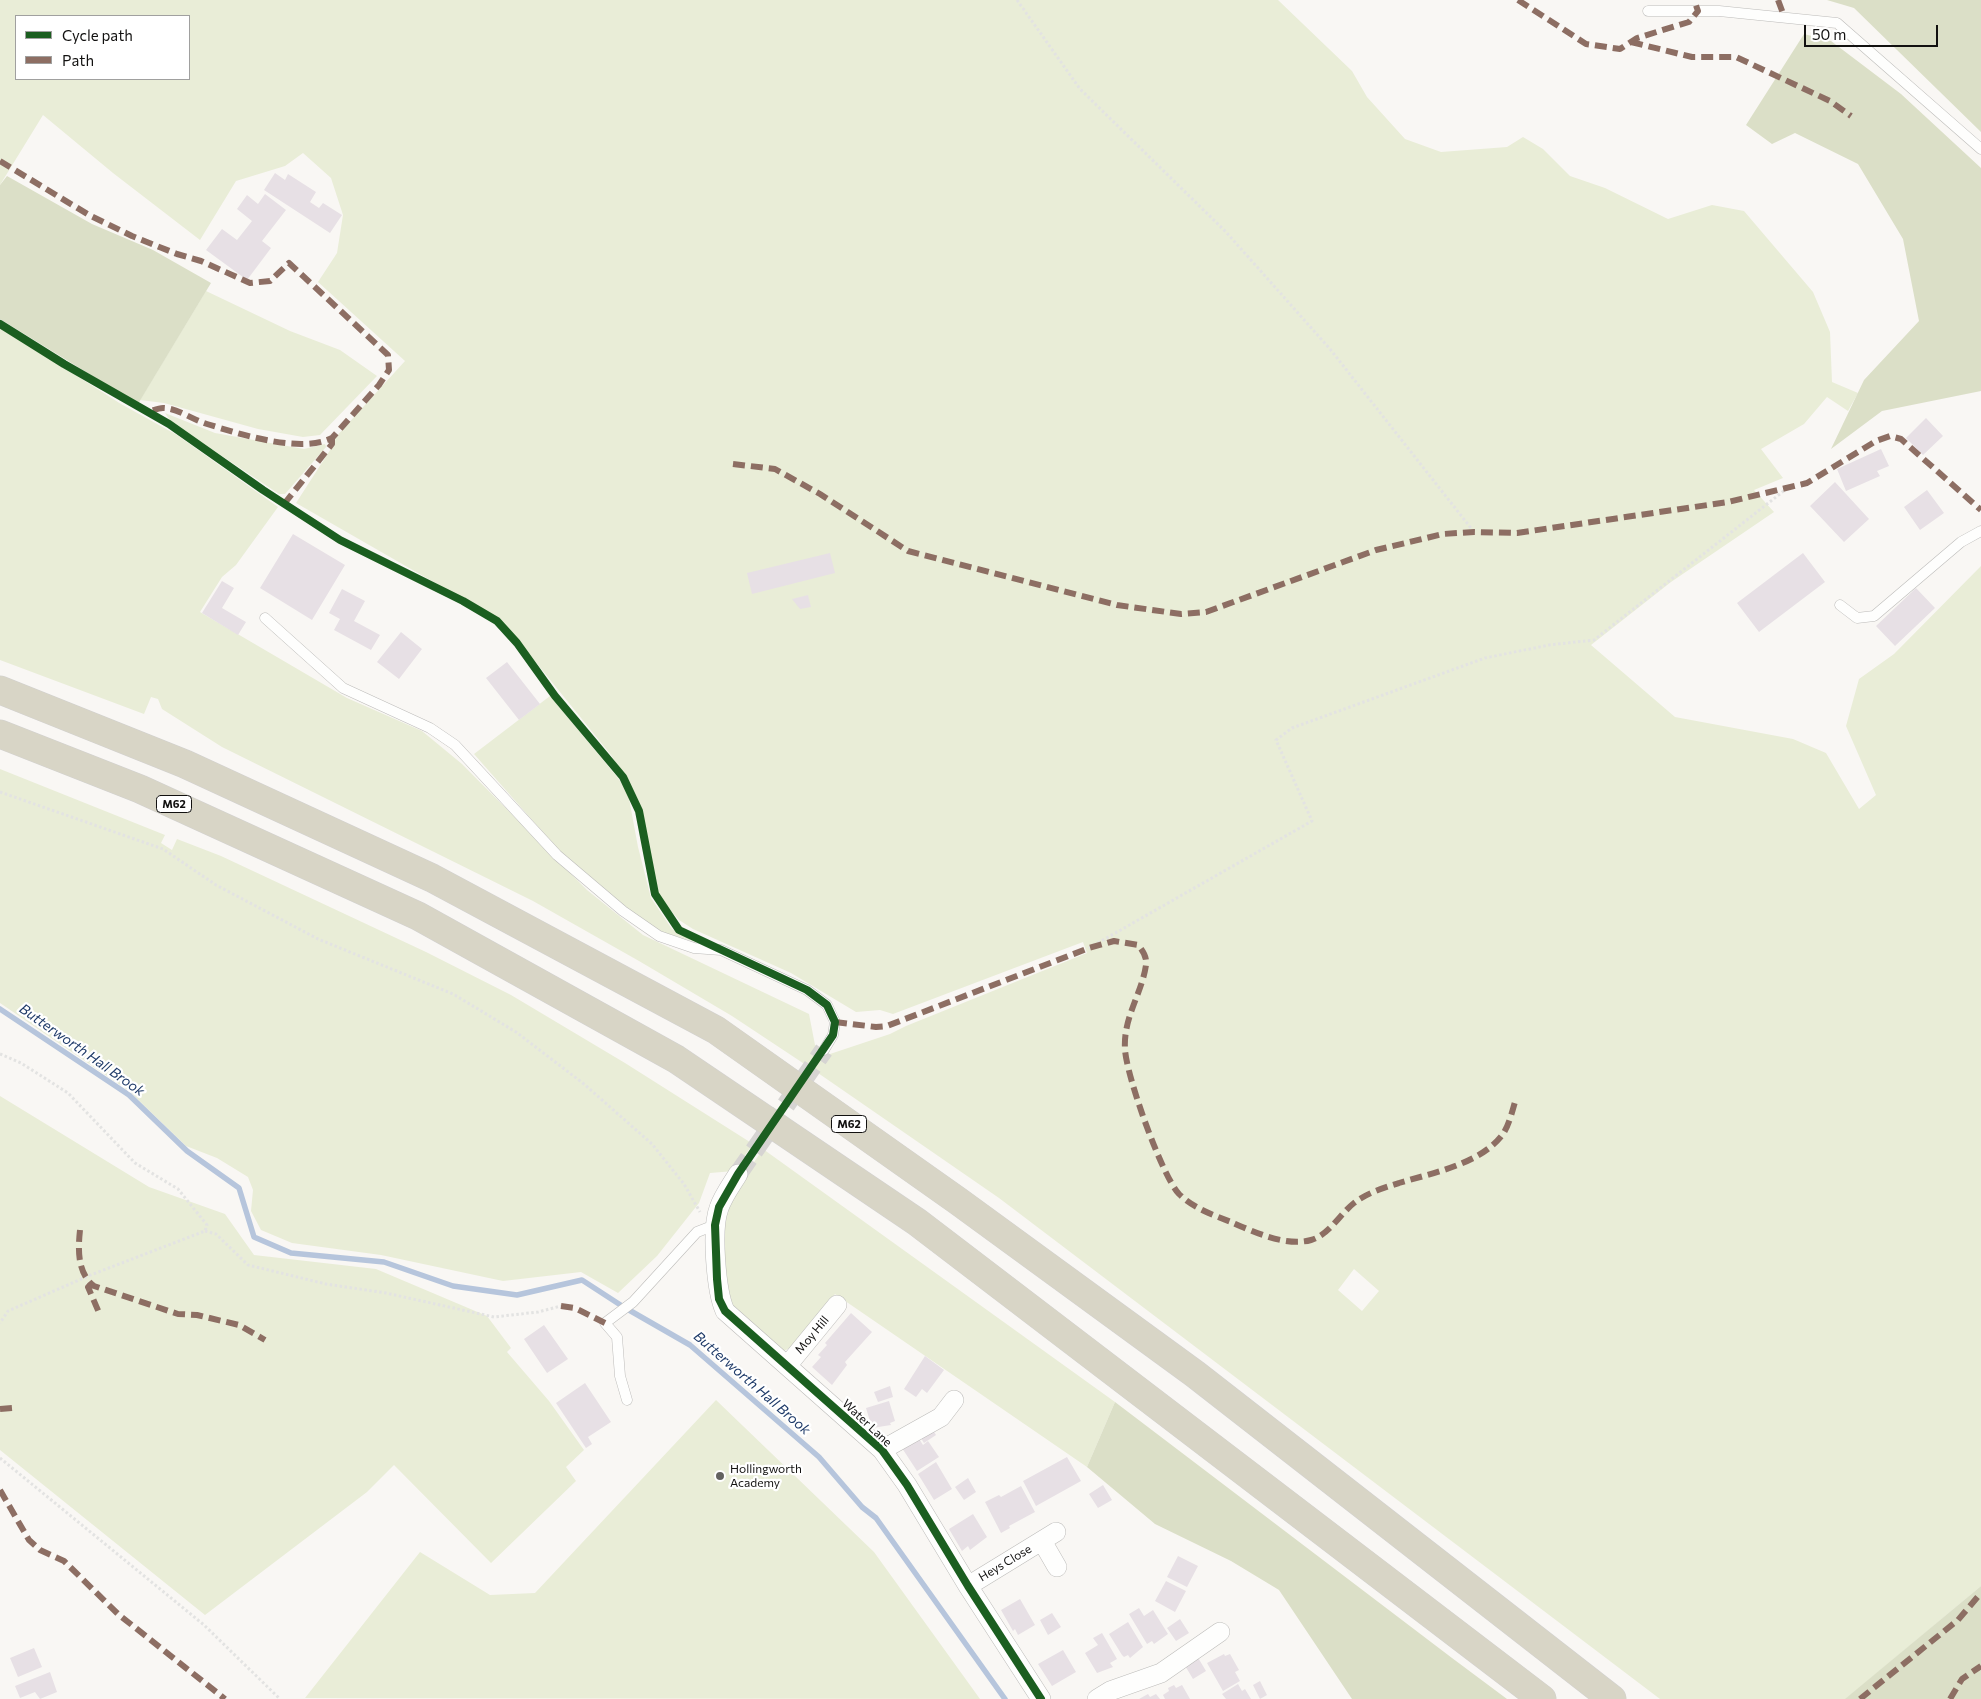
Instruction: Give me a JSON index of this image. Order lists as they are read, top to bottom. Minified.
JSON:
{"streets":{"highway":["M62"],"street":["Moy Hill","Water Lane","Heys Close"]},"crossings":[["Moy Hill","Water Lane"],["Water Lane","Heys Close"]],"water":["Butterworth Hall Brook"],"places":["Hollingworth Academy"],"legend":["Cycle path","Path"],"scale_bar":"50 m"}
